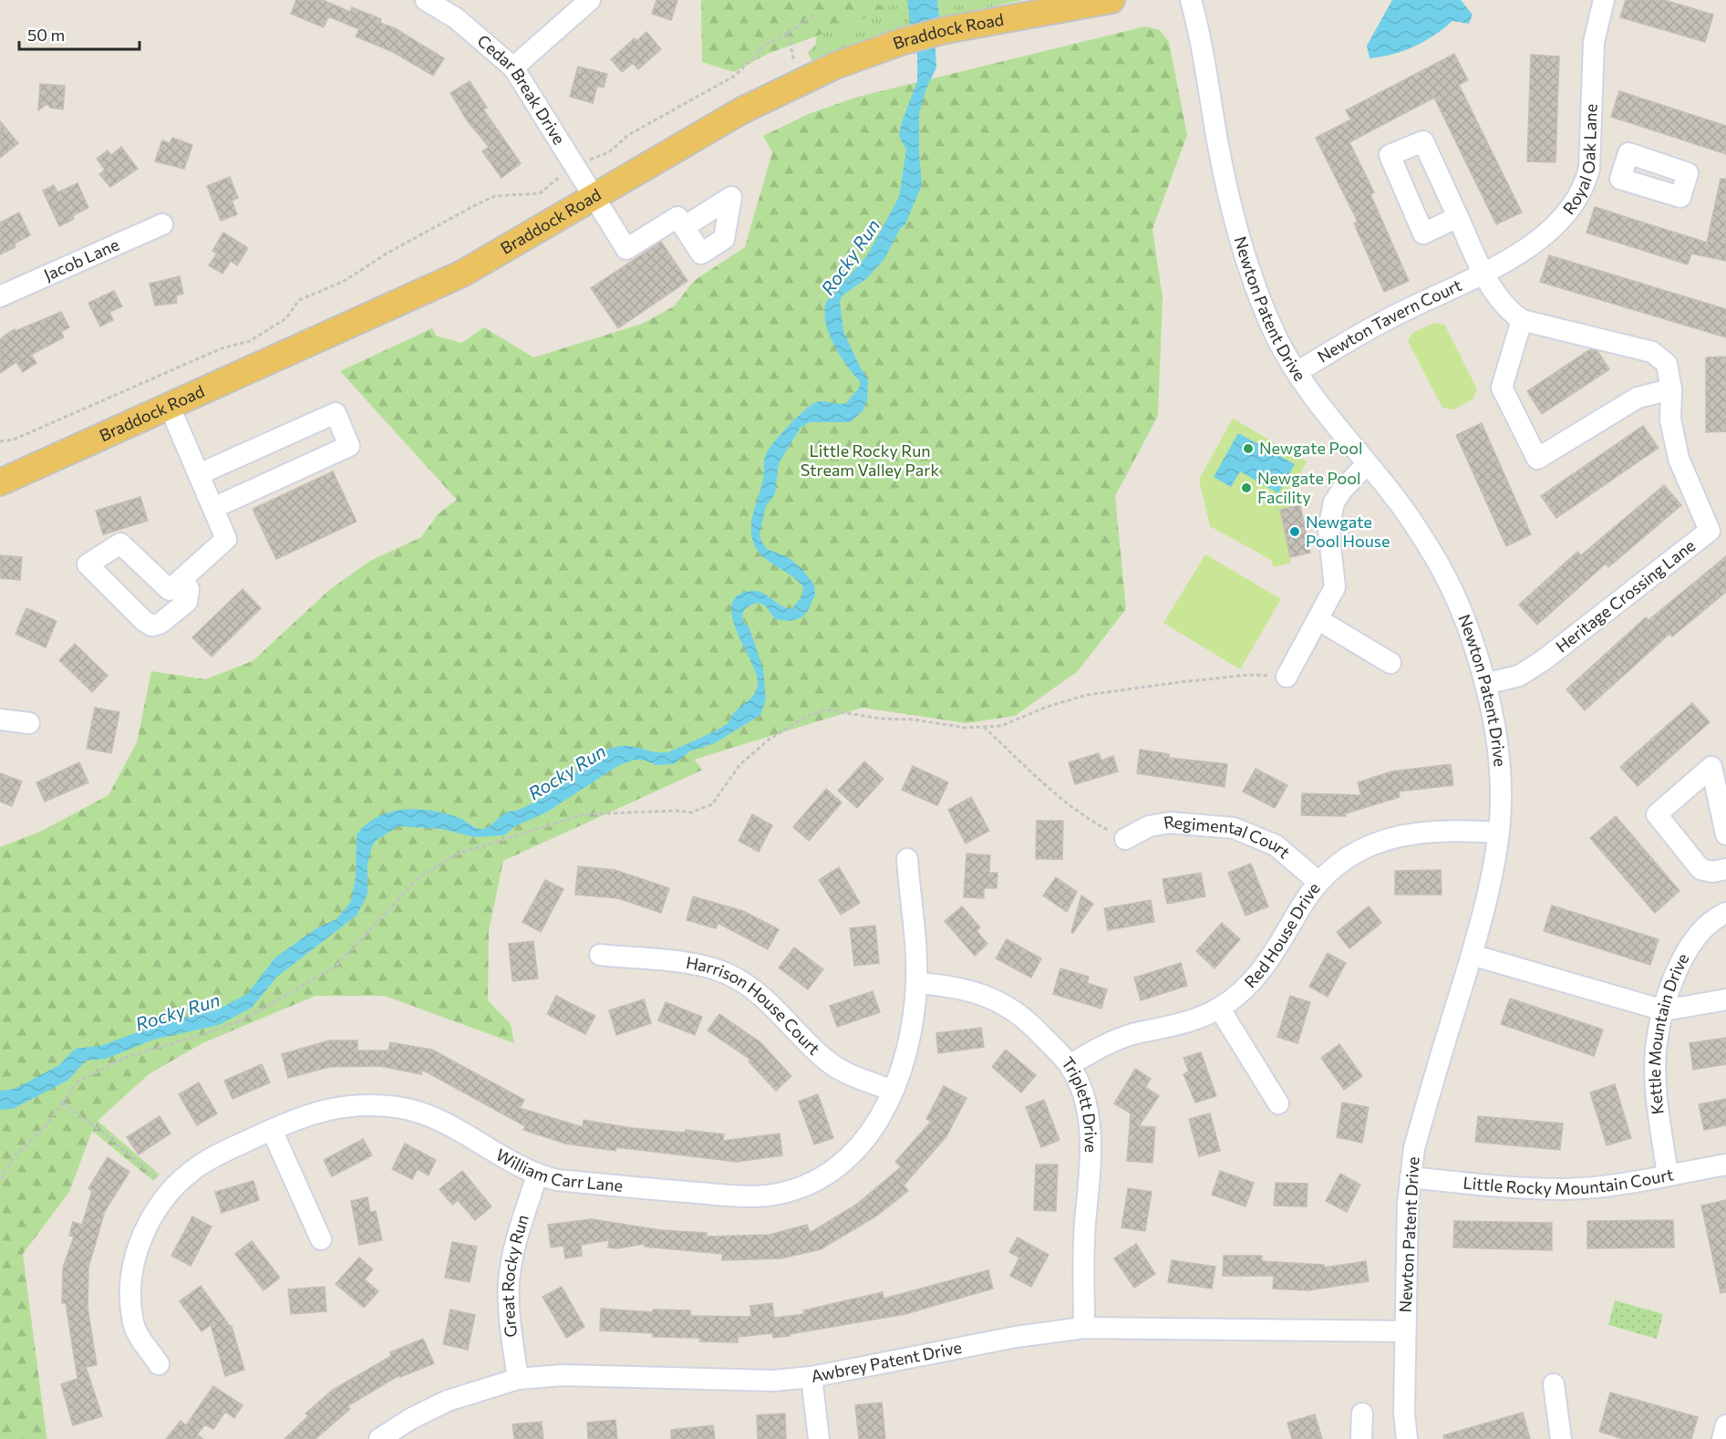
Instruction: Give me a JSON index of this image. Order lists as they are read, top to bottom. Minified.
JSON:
{"streets":{"main road":["Braddock Road"],"street":["Cedar Break Drive","Royal Oak Lane","Jacob Lane","Newton Patent Drive","Newton Tavern Court","Heritage Crossing Lane","Regimental Court","Red House Drive","Harrison House Court","Kettle Mountain Drive","Triplett Drive","William Carr Lane","Little Rocky Mountain Court","Great Rocky Run","Awbrey Patent Drive"]},"crossings":[["Braddock Road","Cedar Break Drive"],["Royal Oak Lane","Newton Tavern Court"],["Royal Oak Lane","Heritage Crossing Lane"],["Newton Patent Drive","Newton Tavern Court"],["Newton Patent Drive","Heritage Crossing Lane"],["Newton Patent Drive","Red House Drive"],["Newton Patent Drive","Little Rocky Mountain Court"],["Newton Patent Drive","Awbrey Patent Drive"],["Newton Tavern Court","Heritage Crossing Lane"],["Regimental Court","Red House Drive"],["Red House Drive","Triplett Drive"],["Harrison House Court","William Carr Lane"],["Kettle Mountain Drive","Little Rocky Mountain Court"],["Triplett Drive","William Carr Lane"],["Triplett Drive","Awbrey Patent Drive"],["William Carr Lane","Great Rocky Run"],["Great Rocky Run","Awbrey Patent Drive"]],"water":["Rocky Run"],"parks":["Little Rocky Run Stream Valley Park"],"places":["Newgate Pool","Newgate Pool Facility","Newgate Pool House"],"scale_bar":"50 m"}
